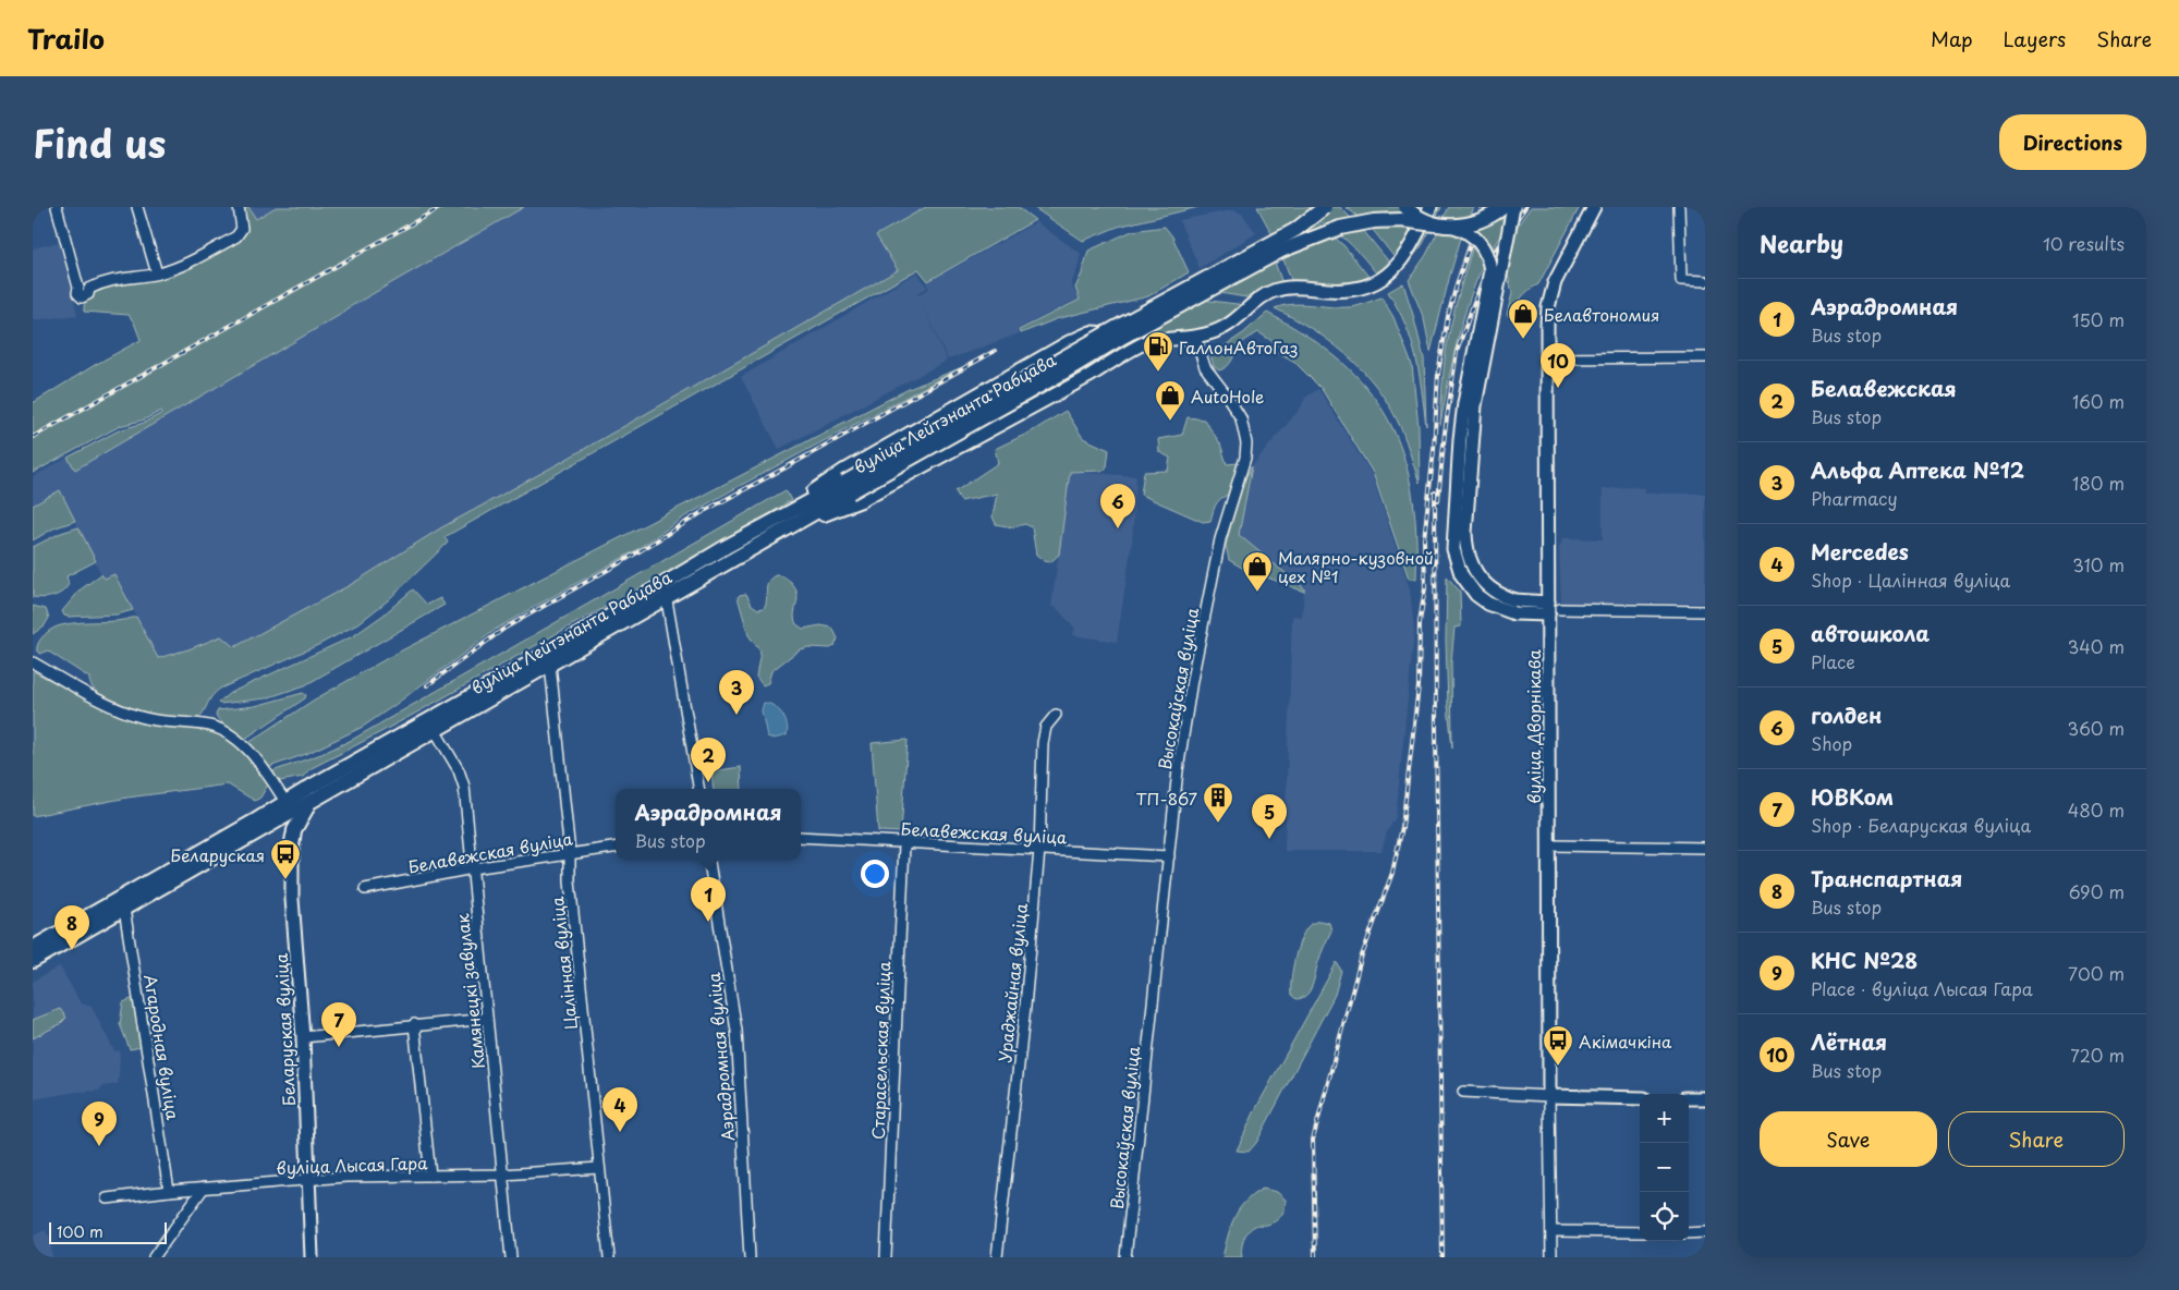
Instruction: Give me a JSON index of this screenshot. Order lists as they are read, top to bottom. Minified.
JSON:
{"streets":{"highway":["вуліца Лейтэнанта Рабцава"],"main road":["вуліца Дворнікава","Беларуская вуліца"],"street":["Высокаўская вуліца","Белавежская вуліца","Цалінная вуліца","Ураджайная вуліца","Камянецкі завулак","Агародная вуліца","Старасельская вуліца","Аэрадромная вуліца","вуліца Лысая Гара"]},"crossings":[["вуліца Лейтэнанта Рабцава","Высокаўская вуліца"],["вуліца Лейтэнанта Рабцава","Цалінная вуліца"],["вуліца Лейтэнанта Рабцава","Камянецкі завулак"],["вуліца Лейтэнанта Рабцава","Беларуская вуліца"],["вуліца Лейтэнанта Рабцава","Агародная вуліца"],["Высокаўская вуліца","Белавежская вуліца"],["Белавежская вуліца","Цалінная вуліца"],["Белавежская вуліца","Ураджайная вуліца"],["Белавежская вуліца","Камянецкі завулак"],["Белавежская вуліца","Старасельская вуліца"],["Цалінная вуліца","вуліца Лысая Гара"],["Камянецкі завулак","вуліца Лысая Гара"],["Беларуская вуліца","вуліца Лысая Гара"],["Агародная вуліца","вуліца Лысая Гара"]],"places":{"shop":["Белавтономия","AutoHole","Малярно-кузовной цех №1"],"fuel station":["ГаллонАвтоГаз"],"building":["ТП-867"],"bus stop":["Беларуская","Акімачкіна"]},"scale_bar":"100 m","page":{"header":"Trailo","nav":["Map","Layers","Share"],"title":"Find us","buttons":["Directions",["Save","Share"]],"heading":["Nearby","10 results"],"list":[{"mark":"1","name":"Аэрадромная","note":"Bus stop","value":"150 m"},{"mark":"2","name":"Белавежская","note":"Bus stop","value":"160 m"},{"mark":"3","name":"Альфа Аптека №12","note":"Pharmacy","value":"180 m"},{"mark":"4","name":"Mercedes","note":"Shop · Цалінная вуліца","value":"310 m"},{"mark":"5","name":"автошкола","note":"Place","value":"340 m"},{"mark":"6","name":"голден","note":"Shop","value":"360 m"},{"mark":"7","name":"ЮВКом","note":"Shop · Беларуская вуліца","value":"480 m"},{"mark":"8","name":"Транспартная","note":"Bus stop","value":"690 m"},{"mark":"9","name":"КНС №28","note":"Place · вуліца Лысая Гара","value":"700 m"},{"mark":"10","name":"Лётная","note":"Bus stop","value":"720 m"}],"pins":["10","6","3","2","5","1","8","7","4","9"],"popup":["Аэрадромная","Bus stop"],"map_buttons":["+","−"],"scale":"100 m"}}
